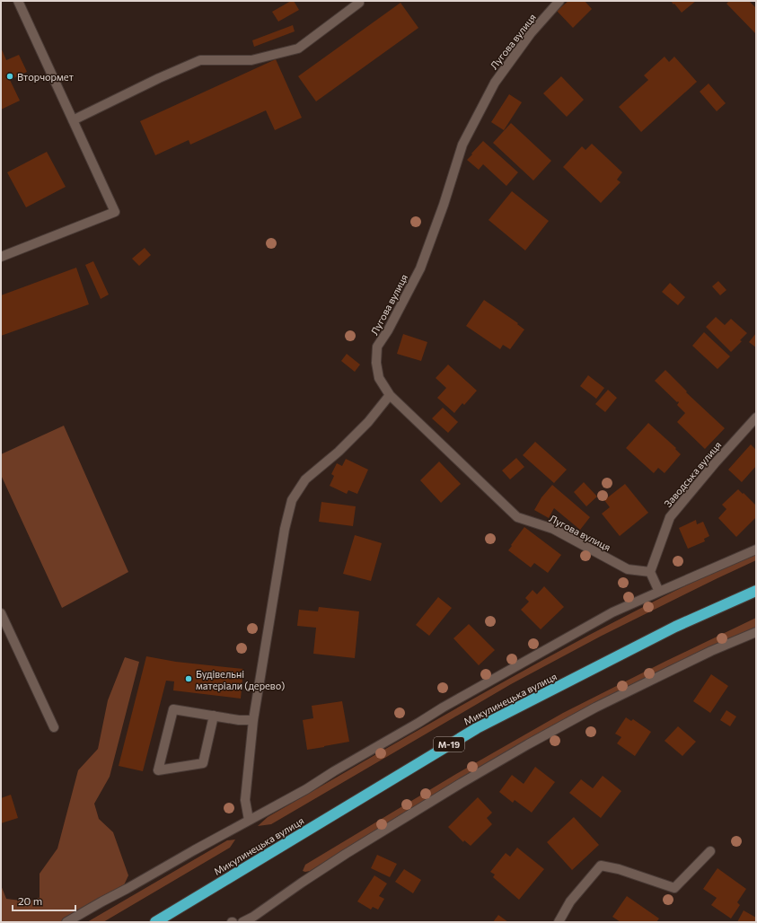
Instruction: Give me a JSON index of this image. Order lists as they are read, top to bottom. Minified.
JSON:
{"streets":{"highway":["Микулинецька вулиця","М-19"],"street":["Лугова вулиця","Заводська вулиця"]},"crossings":[["Лугова вулиця","Заводська вулиця"]],"places":["Вторчормет","Будівельні матеріали (дерево)"],"scale_bar":"20 m"}
